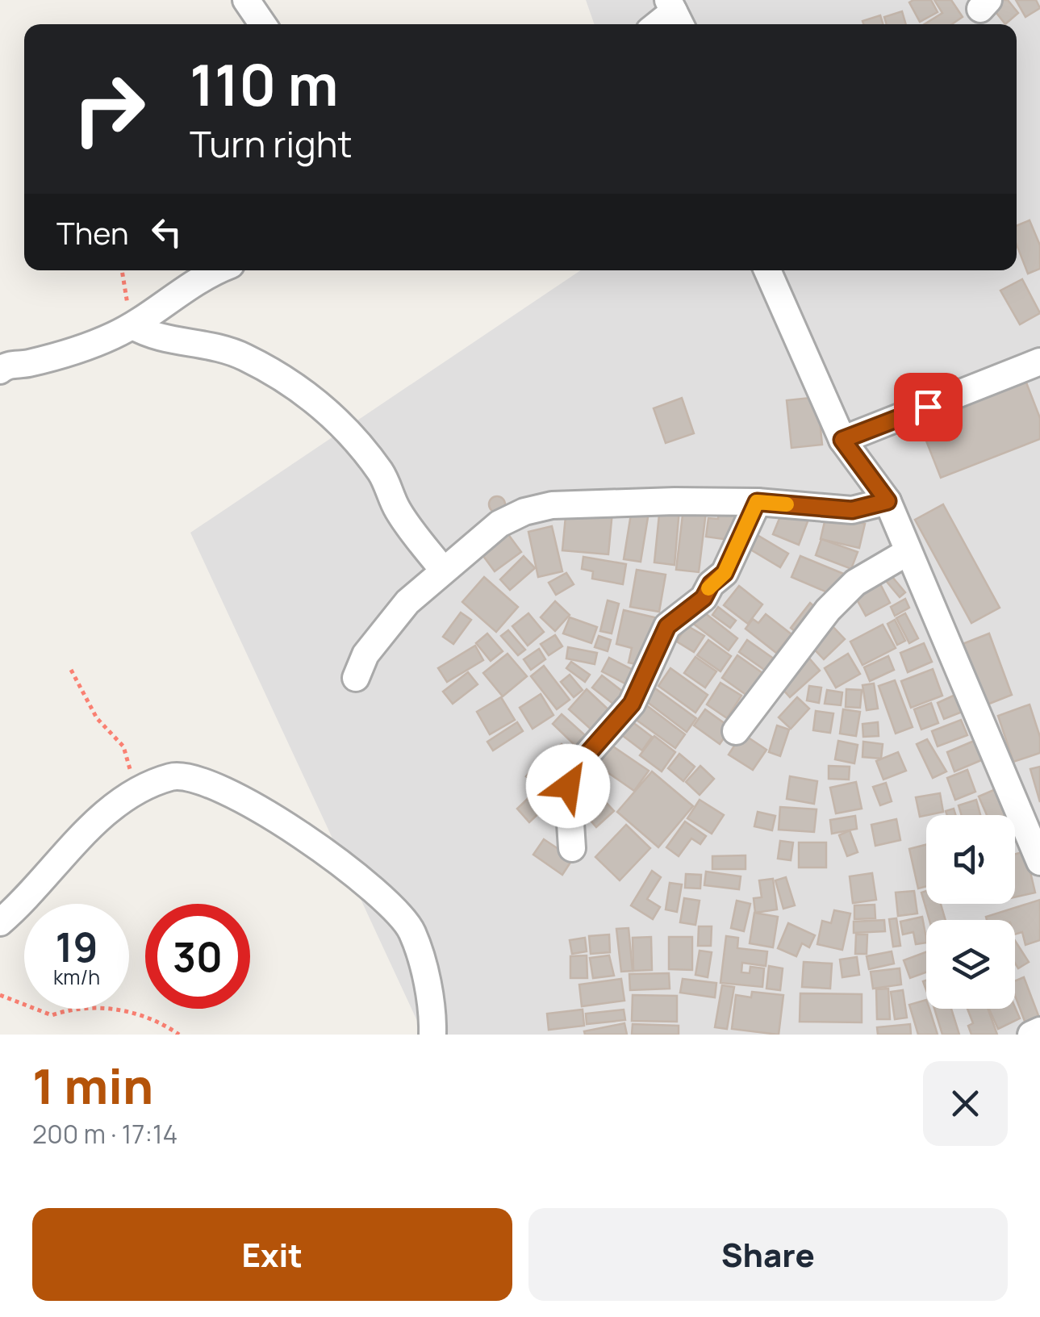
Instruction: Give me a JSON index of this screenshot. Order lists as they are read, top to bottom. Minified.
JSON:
{"page":{"turn":["110 m","Turn right"],"then":"Then","speed":"19 km/h","limit":"30","heading":["1 min","200 m · 17:14"],"buttons":["Exit","Share"]}}
